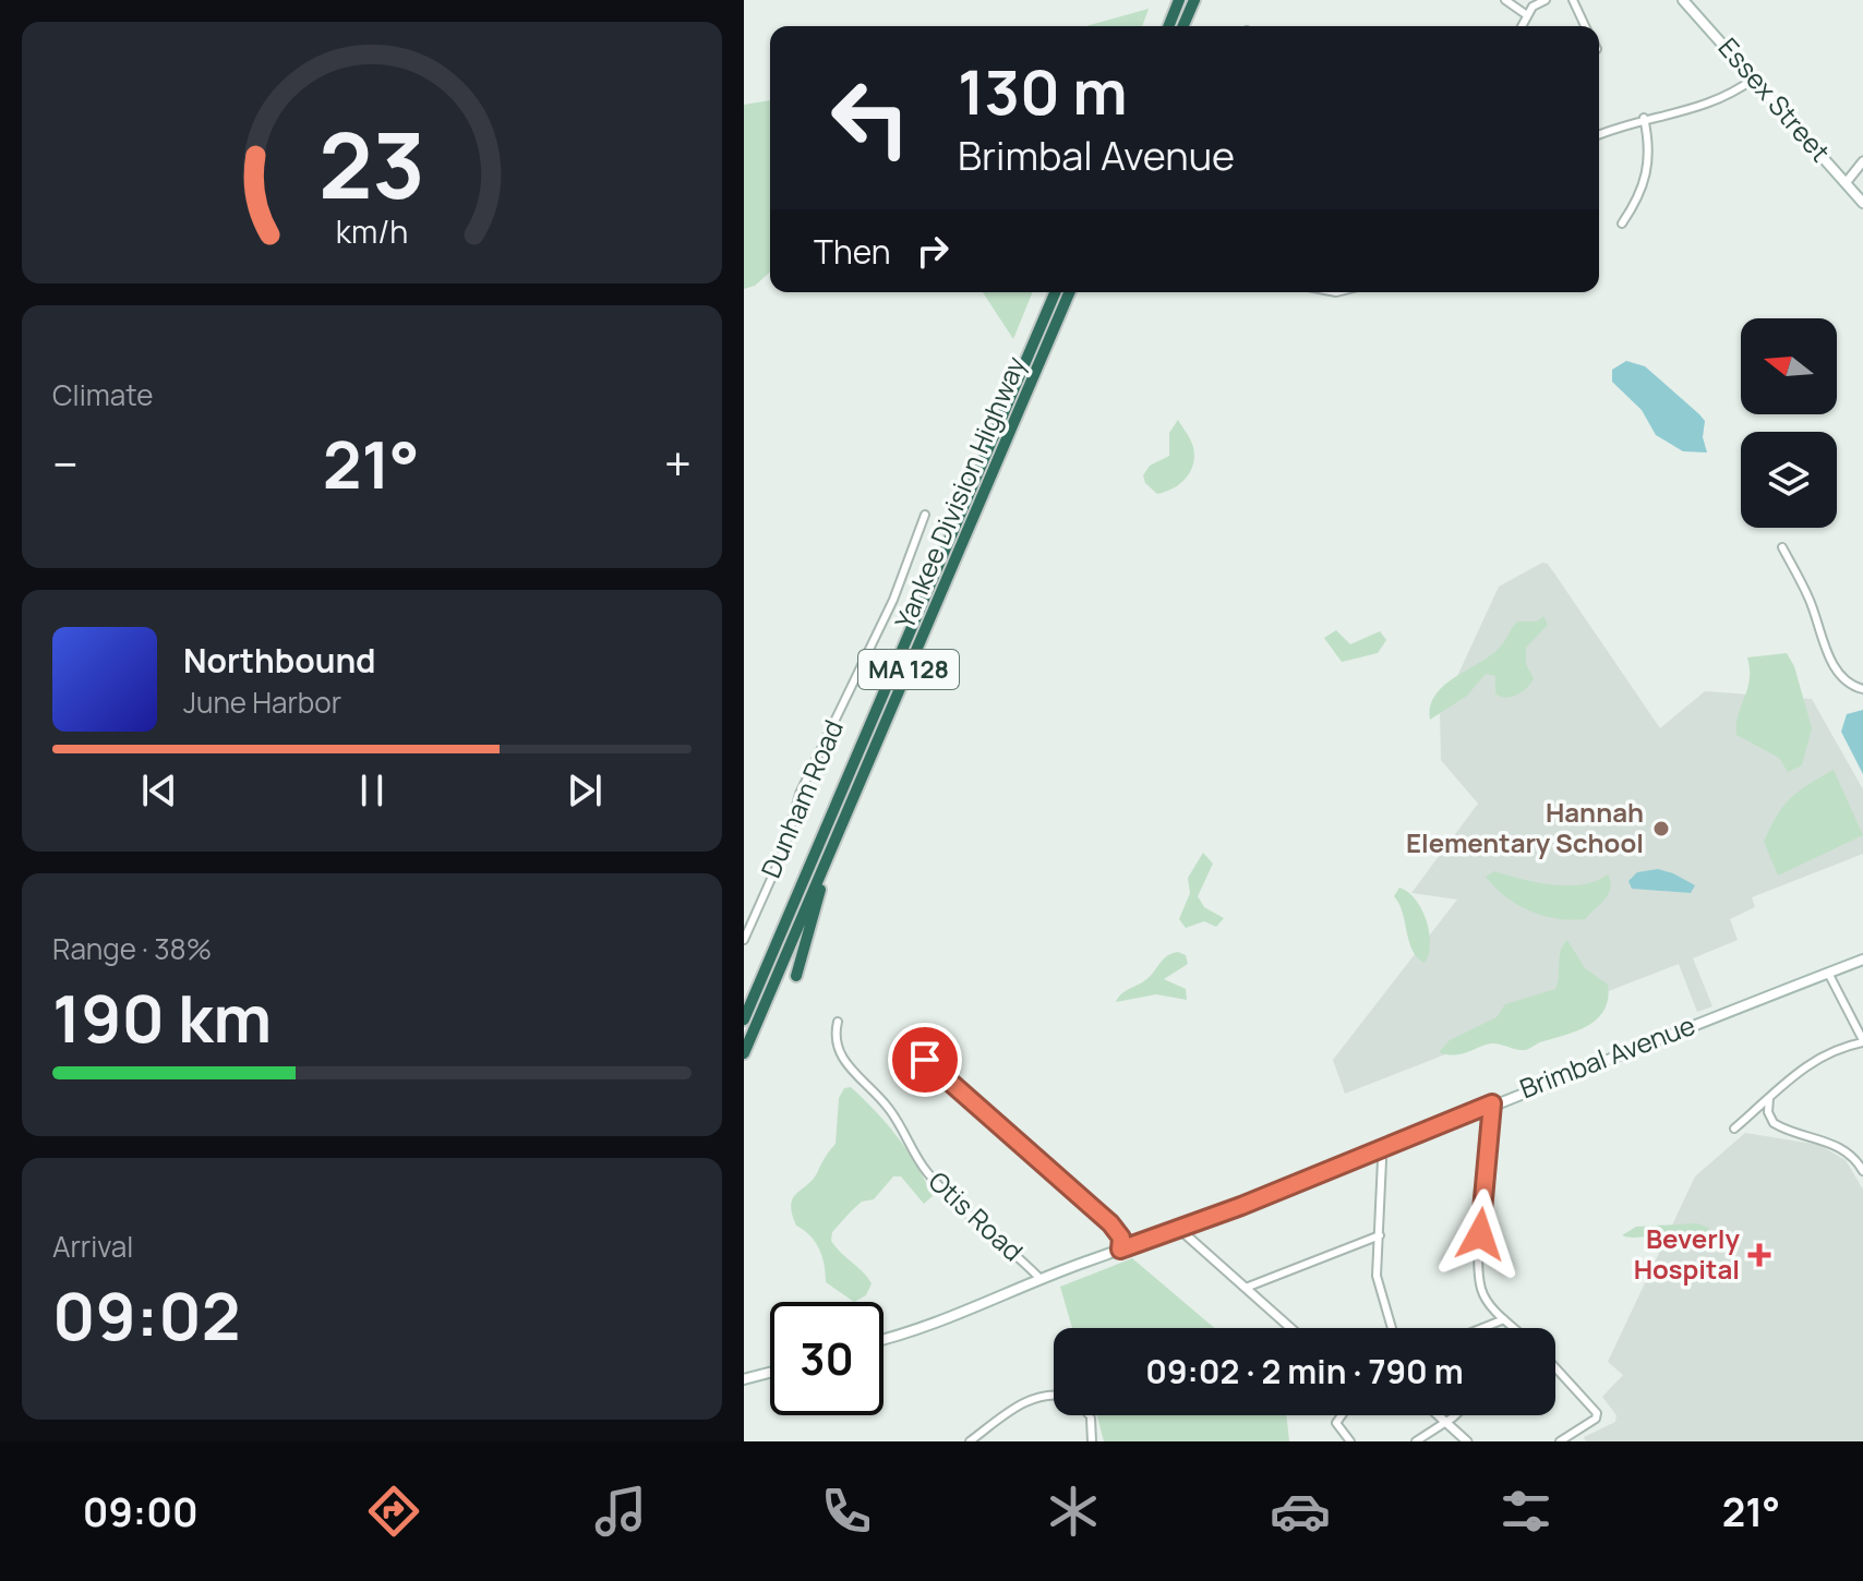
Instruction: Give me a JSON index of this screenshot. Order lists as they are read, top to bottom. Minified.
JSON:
{"streets":{"highway":["Yankee Division Highway","MA 128"],"main road":["Essex Street","Brimbal Avenue"],"street":["Dunham Road","Otis Road"]},"crossings":[["Brimbal Avenue","Otis Road"]],"places":{"other":["Hannah Elementary School"],"health":["Beverly Hospital"]},"north":"left","page":{"turn":["130 m","Brimbal Avenue"],"then":"Then","tile":["Climate",["Range · 38%","190 km"],["Arrival","09:02"]],"heat":["−","21°","+"],"song":["Northbound","June Harbor"],"limit":"30","trip":"09:02 · 2 min · 790 m","tabs":["09:00","21°"],"gauge":["23","km/h"]}}
